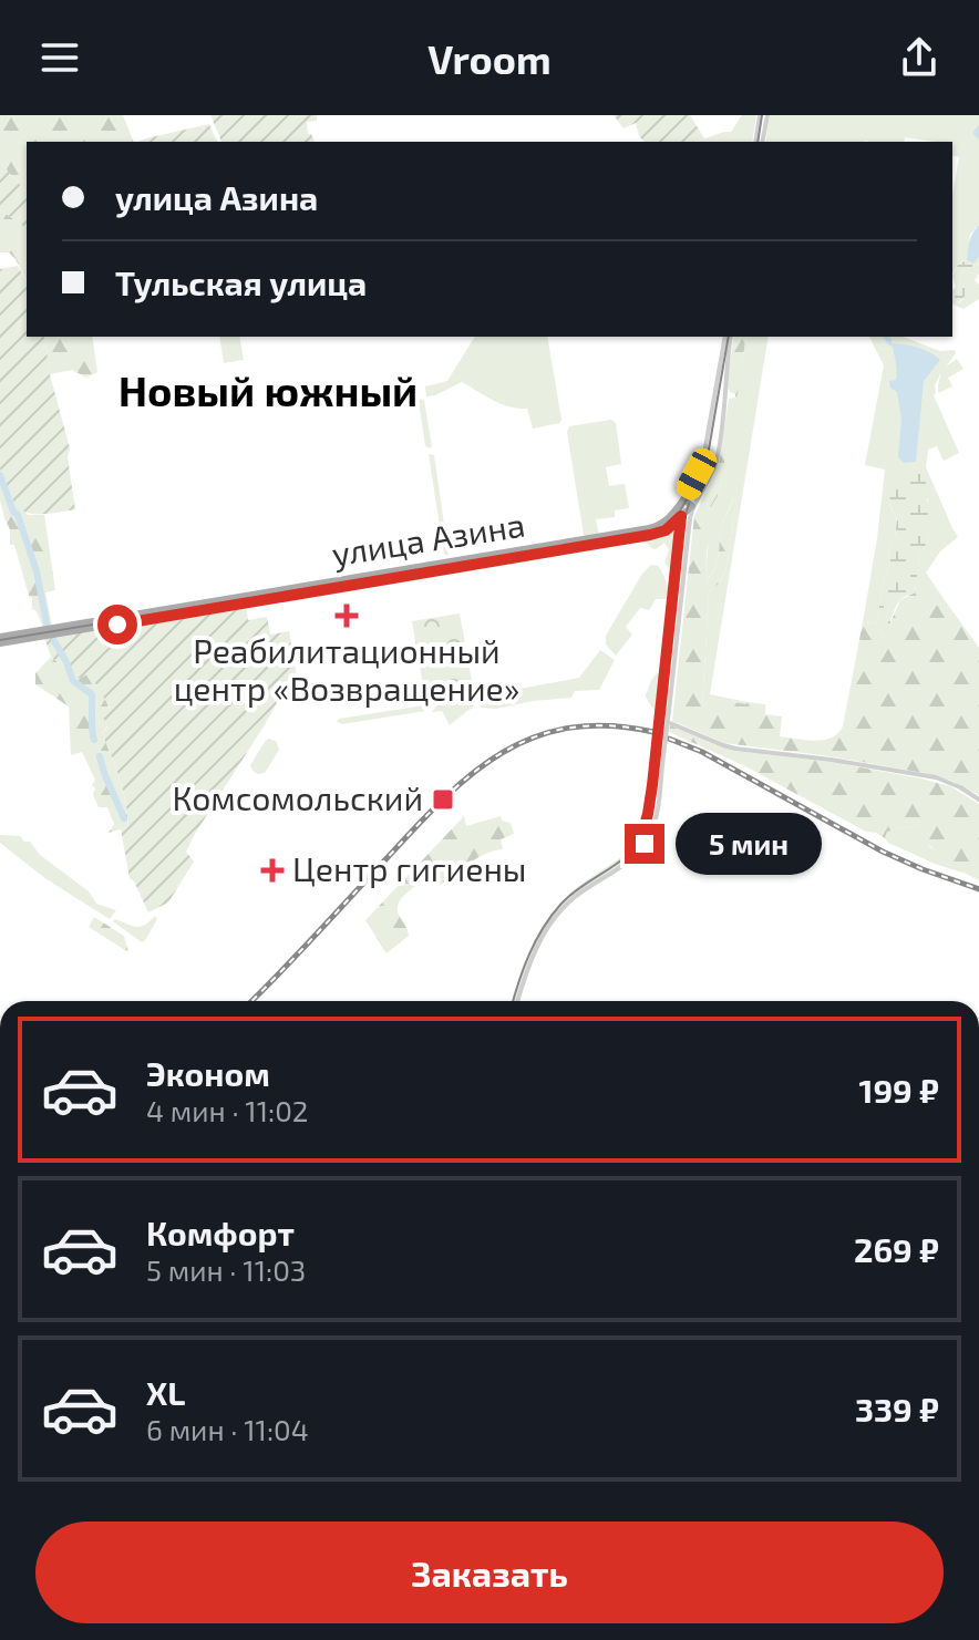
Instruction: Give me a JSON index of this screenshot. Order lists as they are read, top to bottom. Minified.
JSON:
{"streets":{"main road":["улица Азина"]},"districts":["Новый южный"],"places":{"health":["Реабилитационный центр «Возвращение»","Центр гигиены"],"transit":["Комсомольский"]},"page":{"header":"Vroom","banner":["улица Азина","Тульская улица"],"bubble":"5 мин","list":[{"name":"Эконом","note":"4 мин · 11:02","value":"199 ₽"},{"name":"Комфорт","note":"5 мин · 11:03","value":"269 ₽"},{"name":"XL","note":"6 мин · 11:04","value":"339 ₽"}],"buttons":"Заказать"}}
